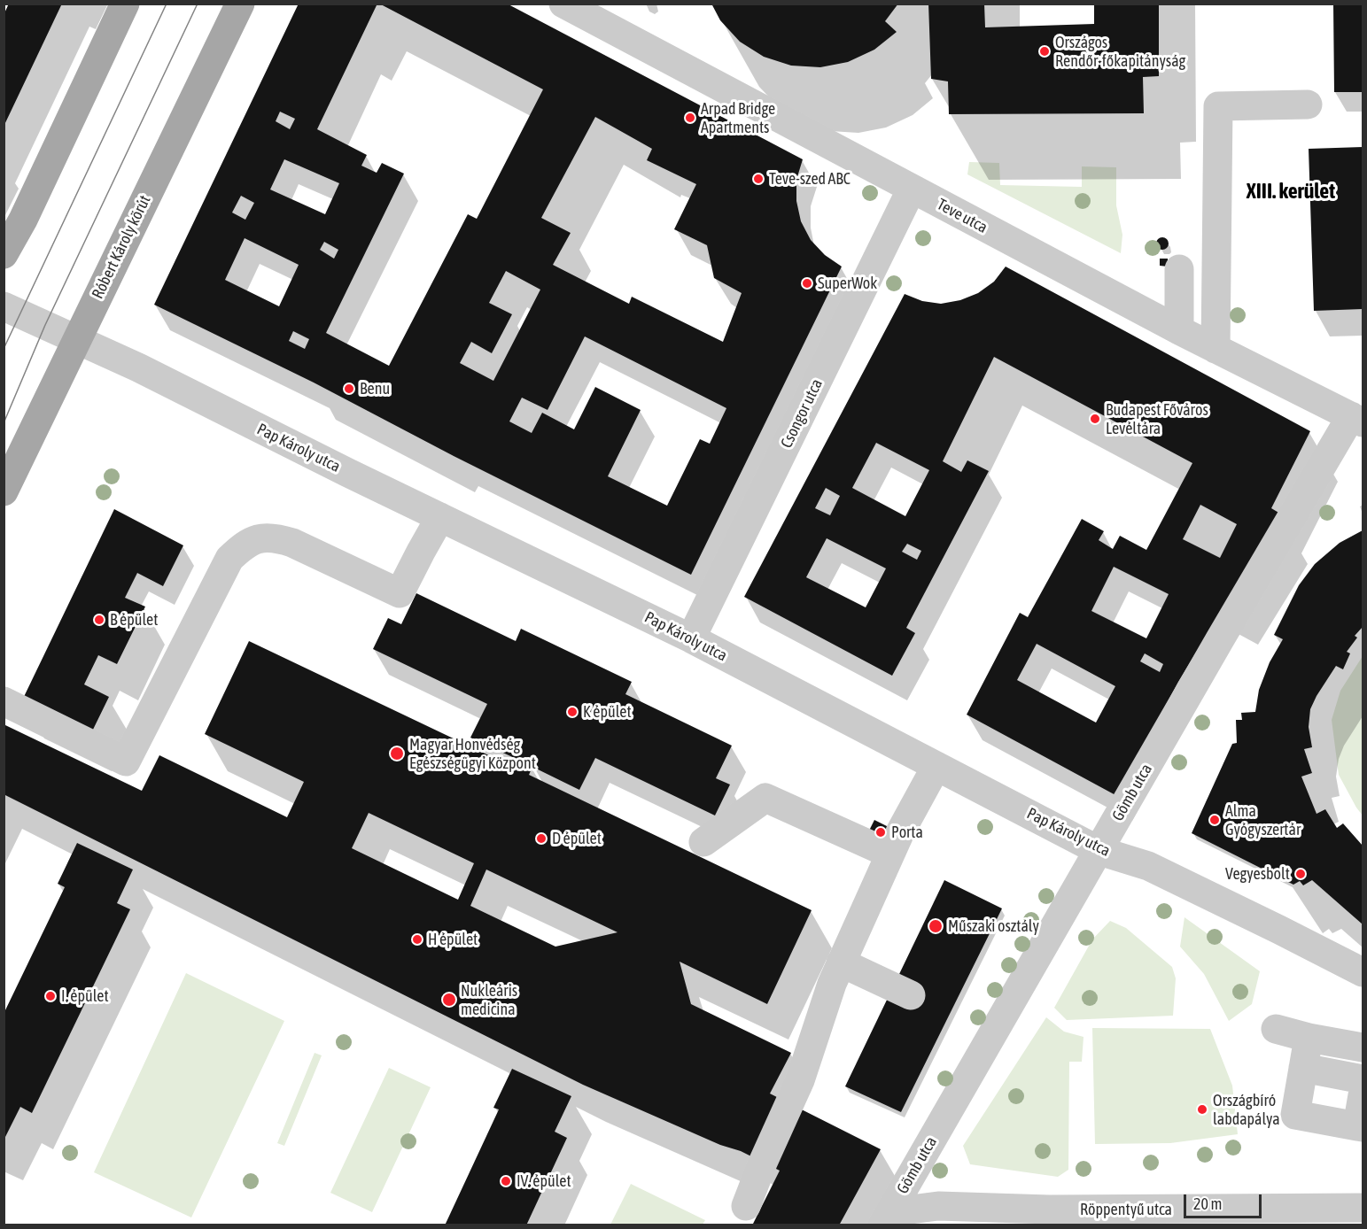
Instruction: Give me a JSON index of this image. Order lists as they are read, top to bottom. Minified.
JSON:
{"streets":{"main road":["Róbert Károly körút"],"street":["Teve utca","Csongor utca","Pap Károly utca","Gömb utca","Röppentyű utca"]},"crossings":[["Teve utca","Csongor utca"],["Teve utca","Gömb utca"],["Róbert Károly körút","Pap Károly utca"],["Csongor utca","Pap Károly utca"],["Pap Károly utca","Gömb utca"],["Gömb utca","Röppentyű utca"]],"districts":["XIII. kerület"],"places":["Országos Rendőr-főkapitányság","Arpad Bridge Apartments","Teve-szed ABC","SuperWok","Benu","Budapest Főváros Levéltára","B épület","K épület","Magyar Honvédség Egészségügyi Központ","Alma Gyógyszertár","Porta","D épület","Vegyesbolt","Műszaki osztály","H épület","I. épület","Nukleáris medicina","Országbíró labdapálya","IV. épület"],"scale_bar":"20 m"}
